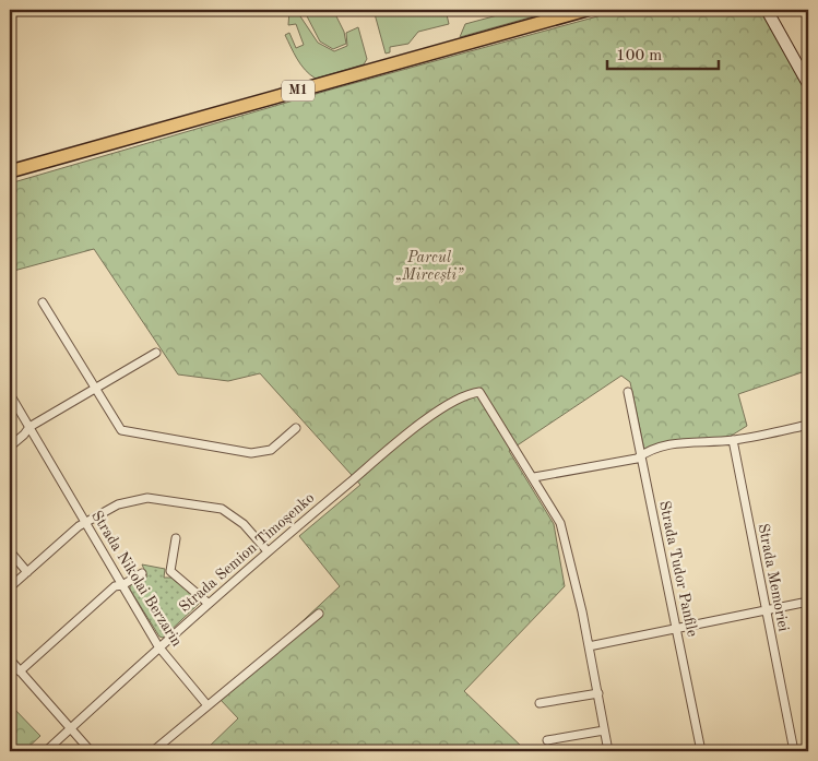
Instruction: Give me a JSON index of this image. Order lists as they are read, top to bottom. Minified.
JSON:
{"streets":{"highway":["M1"],"street":["Strada Semion Timoșenko","Strada Tudor Panfile","Strada Memoriei","Strada Nikolai Berzarin"]},"crossings":[["Strada Semion Timoșenko","Strada Nikolai Berzarin"]],"parks":["Parcul „Mircești”"],"scale_bar":"100 m"}
